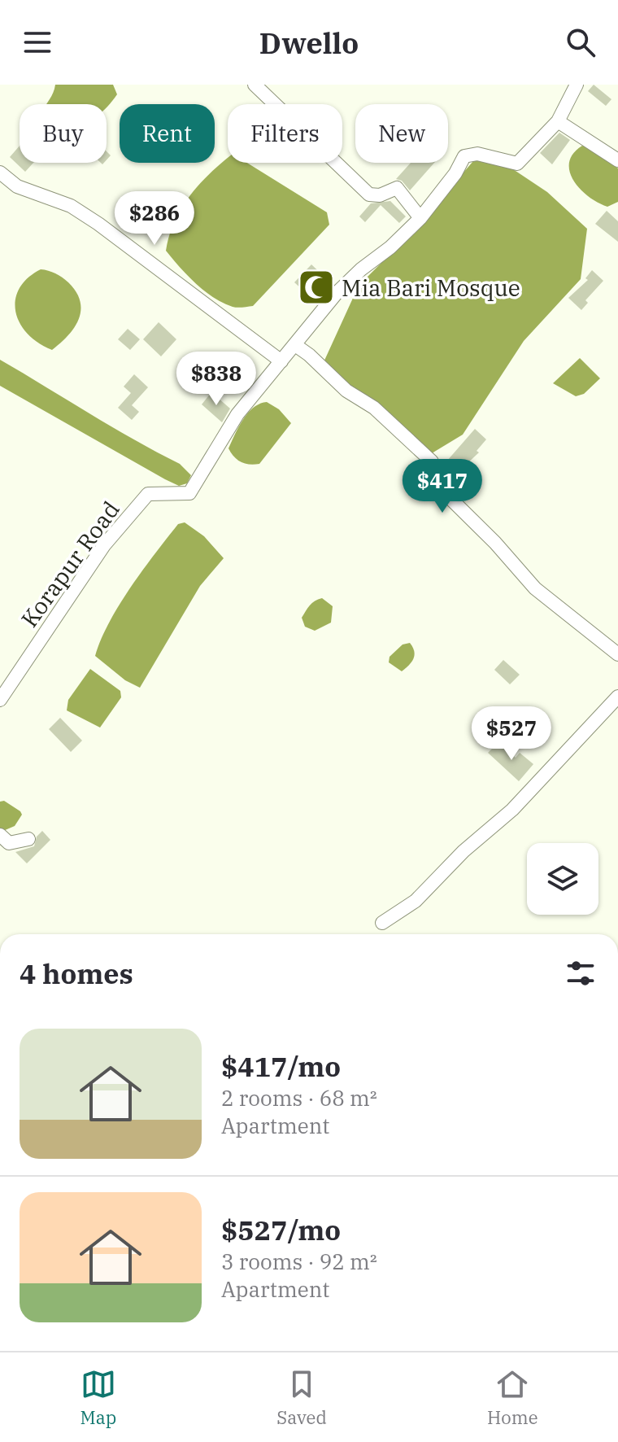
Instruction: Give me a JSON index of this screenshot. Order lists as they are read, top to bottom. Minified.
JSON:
{"streets":{"street":["Korapur Road"]},"places":{"mosque":["Mia Bari Mosque"]},"page":{"header":"Dwello","chip":["Buy","Rent","Filters","New"],"price":["$286","$838","$417","$527"],"heading":"4 homes","list":[{"name":"$417/mo","note":"2 rooms · 68 m² · Apartment"},{"name":"$527/mo","note":"3 rooms · 92 m² · Apartment"}],"tabs":["Map","Saved","Home"]}}
